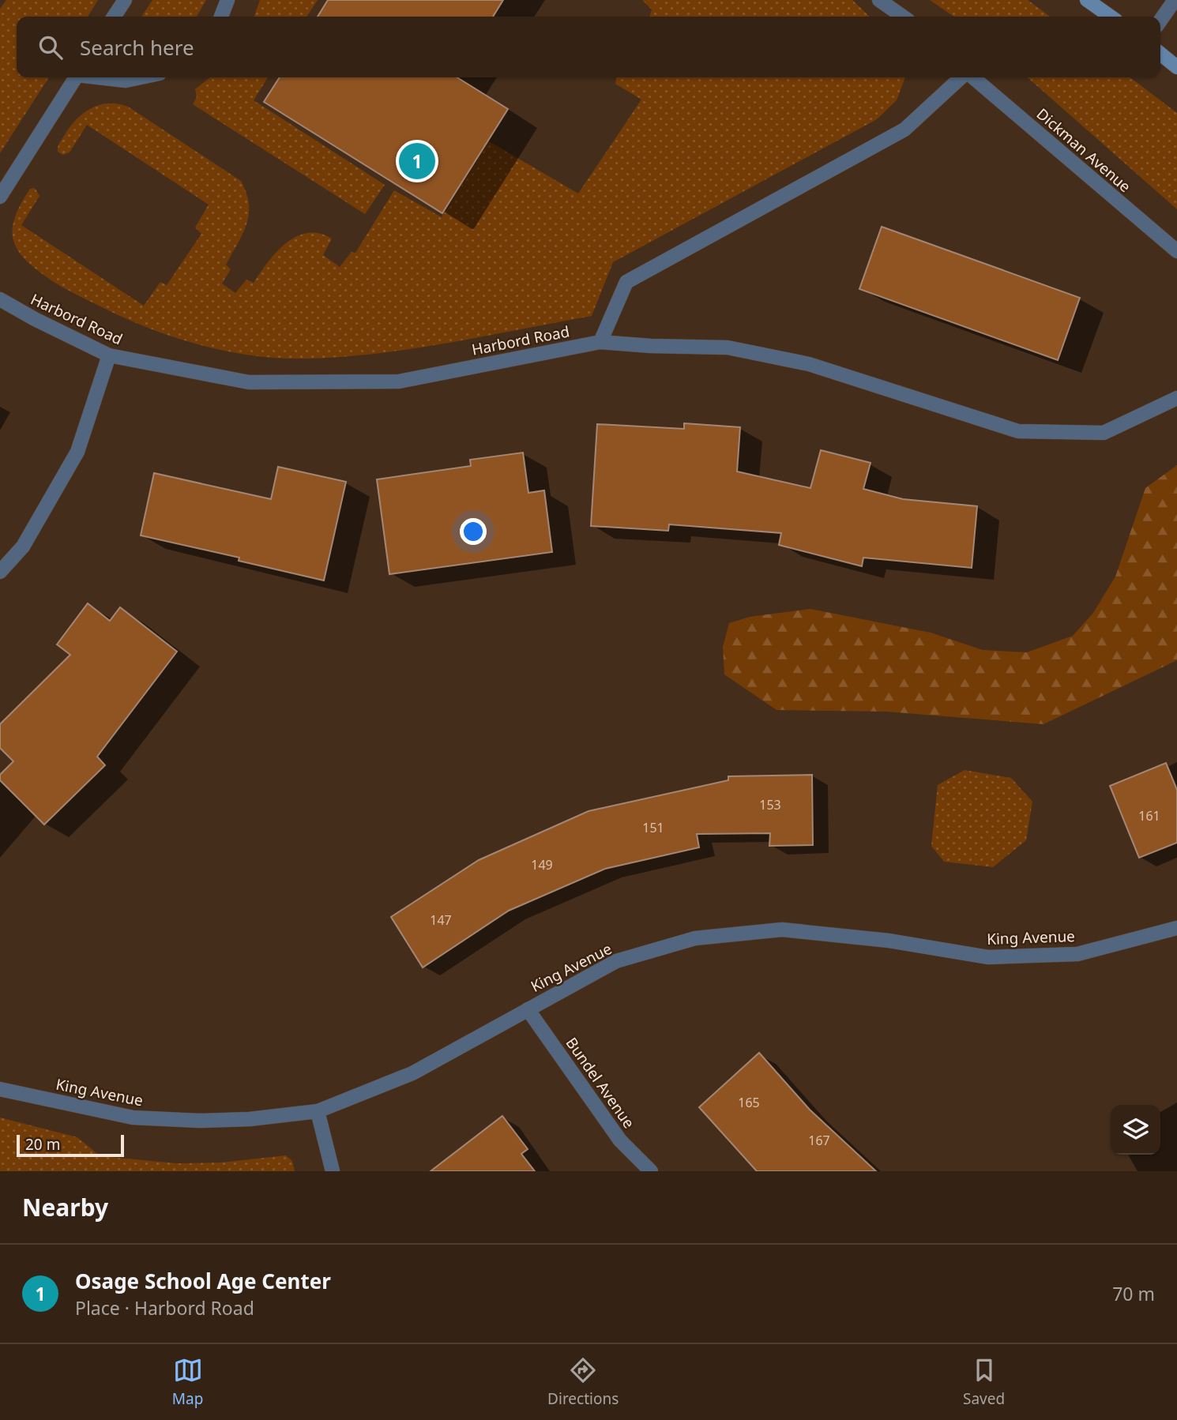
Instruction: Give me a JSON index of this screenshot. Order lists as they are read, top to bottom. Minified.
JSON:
{"streets":{"street":["Dickman Avenue","Harbord Road","King Avenue","Bundel Avenue"]},"crossings":[["King Avenue","Bundel Avenue"]],"house_numbers":["153","161","151","149","147","165","167"],"scale_bar":"20 m","page":{"search":"Search here","pins":"1","scale":"20 m","heading":"Nearby","list":[{"mark":"1","name":"Osage School Age Center","note":"Place · Harbord Road","value":"70 m"}],"nav":["Map","Directions","Saved"]}}
